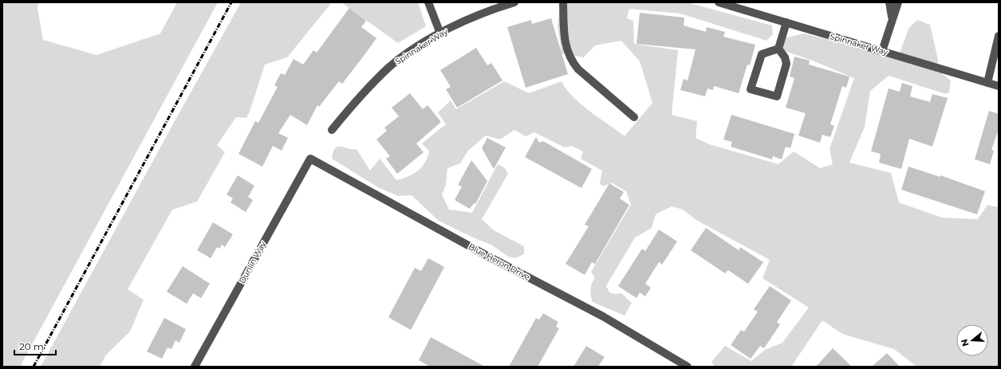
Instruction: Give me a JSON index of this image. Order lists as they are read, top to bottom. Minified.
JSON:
{"streets":{"street":["Spinnaker Way","Blue Heron Drive","Dunlin Way"]},"crossings":[["Blue Heron Drive","Dunlin Way"]],"scale_bar":"20 m","north":"left"}
